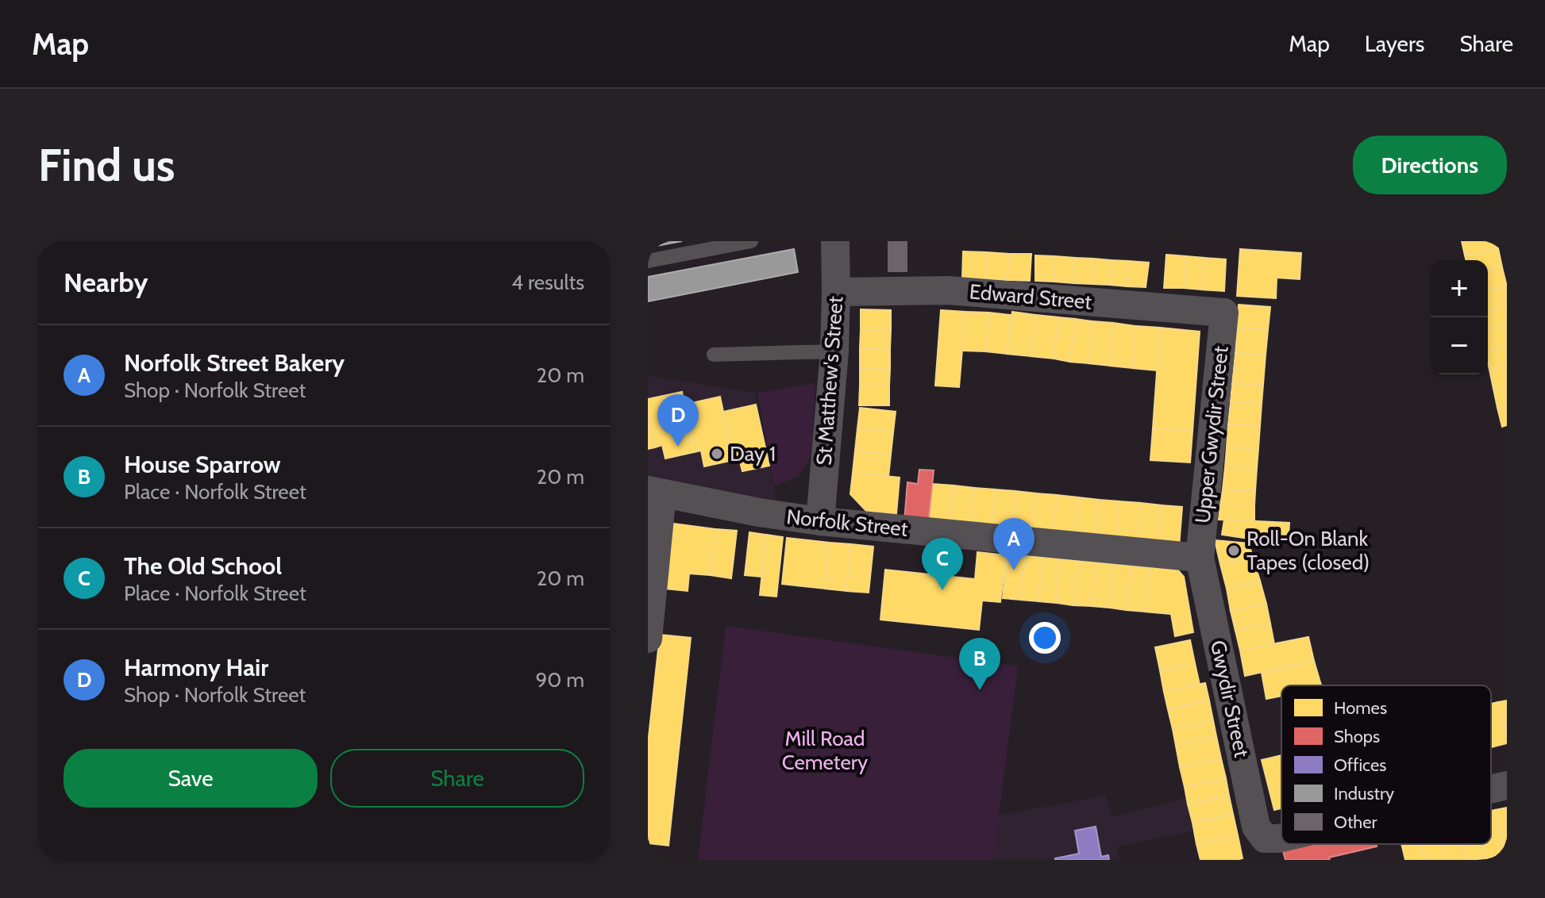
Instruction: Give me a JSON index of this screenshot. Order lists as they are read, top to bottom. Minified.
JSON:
{"streets":{"street":["Edward Street","St Matthew's Street","Upper Gwydir Street","Norfolk Street","Gwydir Street"]},"crossings":[["Edward Street","St Matthew's Street"],["Edward Street","Upper Gwydir Street"],["St Matthew's Street","Norfolk Street"],["Upper Gwydir Street","Norfolk Street"],["Upper Gwydir Street","Gwydir Street"],["Norfolk Street","Gwydir Street"]],"parks":["Mill Road Cemetery"],"places":["Day 1","Roll-On Blank Tapes (closed)"],"legend":["Homes","Shops","Offices","Industry","Other"],"page":{"header":"Map","nav":["Map","Layers","Share"],"buttons":["Directions",["Save","Share"]],"title":"Find us","heading":["Nearby","4 results"],"map_buttons":["+","−"],"list":[{"mark":"A","name":"Norfolk Street Bakery","note":"Shop · Norfolk Street","value":"20 m"},{"mark":"B","name":"House Sparrow","note":"Place · Norfolk Street","value":"20 m"},{"mark":"C","name":"The Old School","note":"Place · Norfolk Street","value":"20 m"},{"mark":"D","name":"Harmony Hair","note":"Shop · Norfolk Street","value":"90 m"}],"pins":["D","A","C","B"]}}
